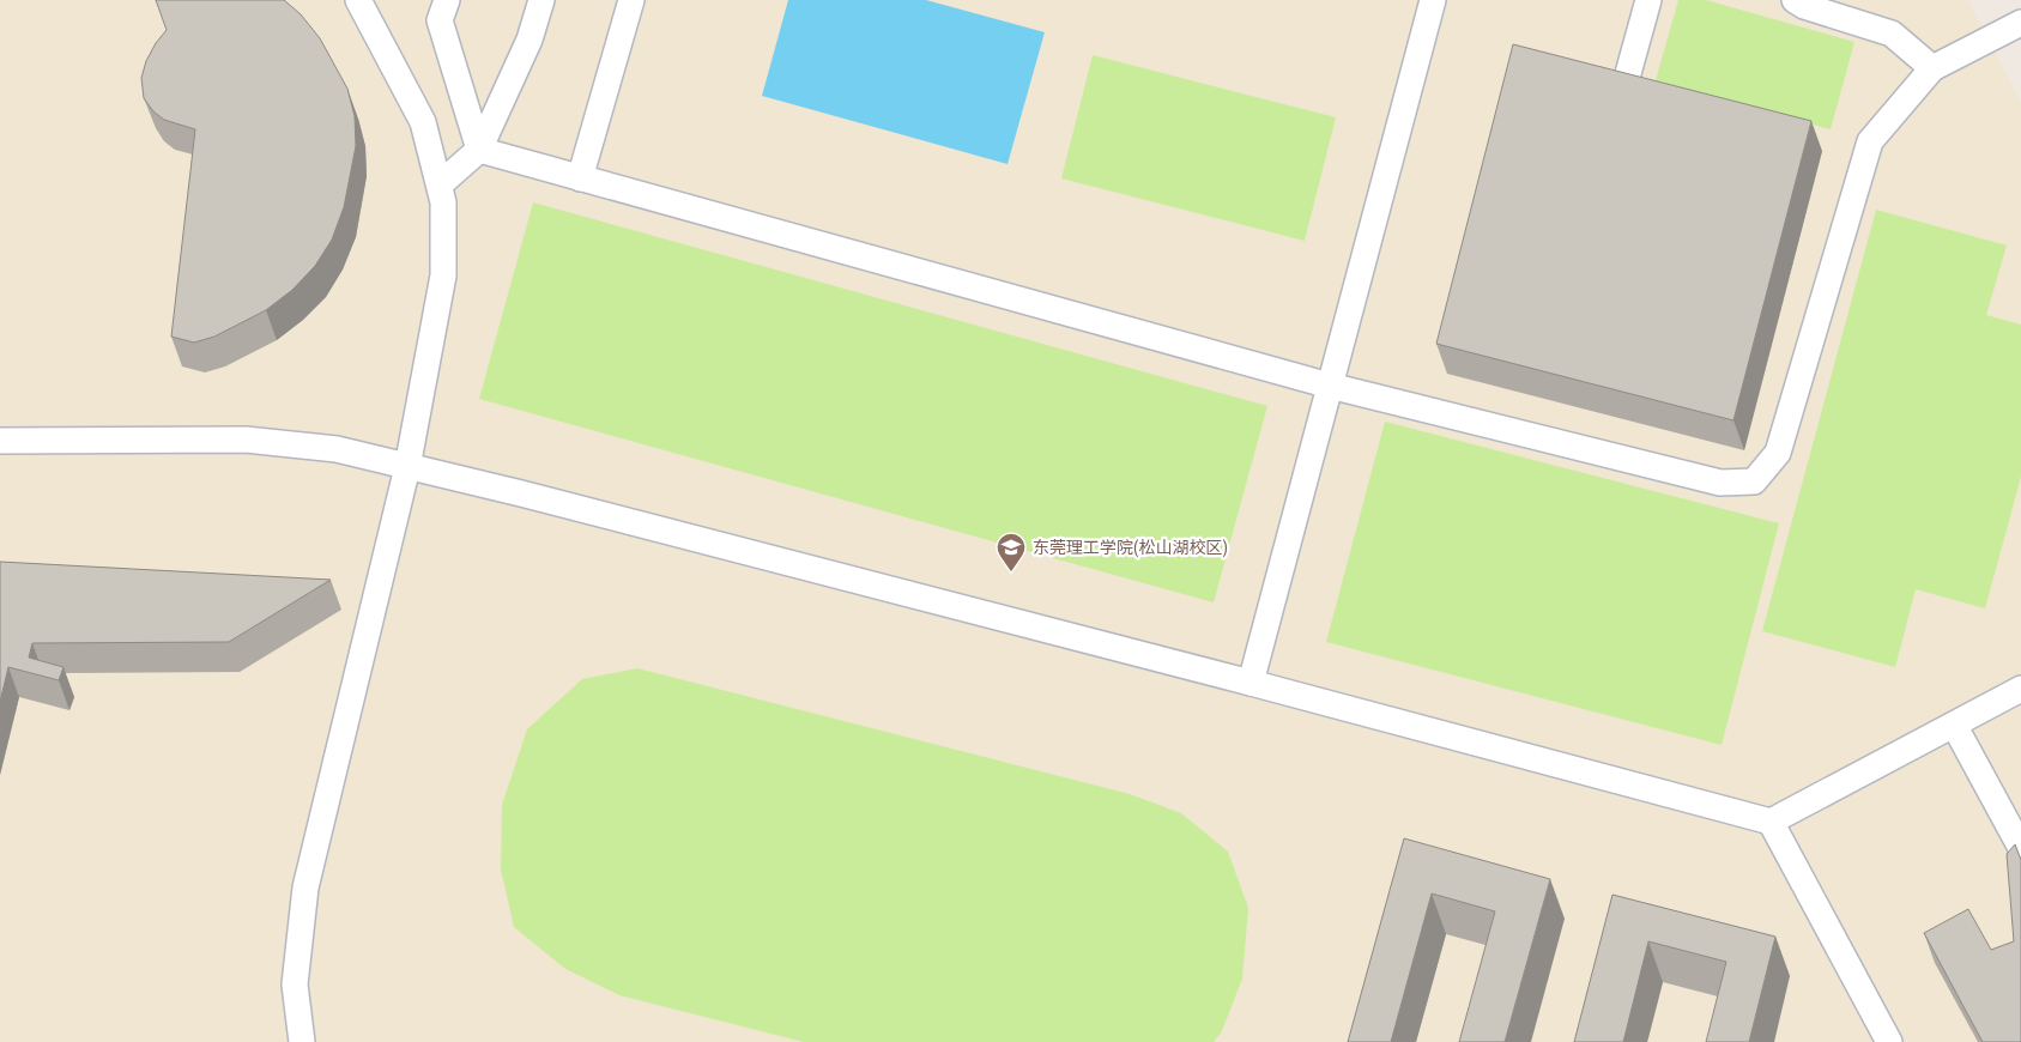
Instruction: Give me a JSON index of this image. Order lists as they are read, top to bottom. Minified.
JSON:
{"places":{"school or university":["东莞理工学院(松山湖校区)"]}}
